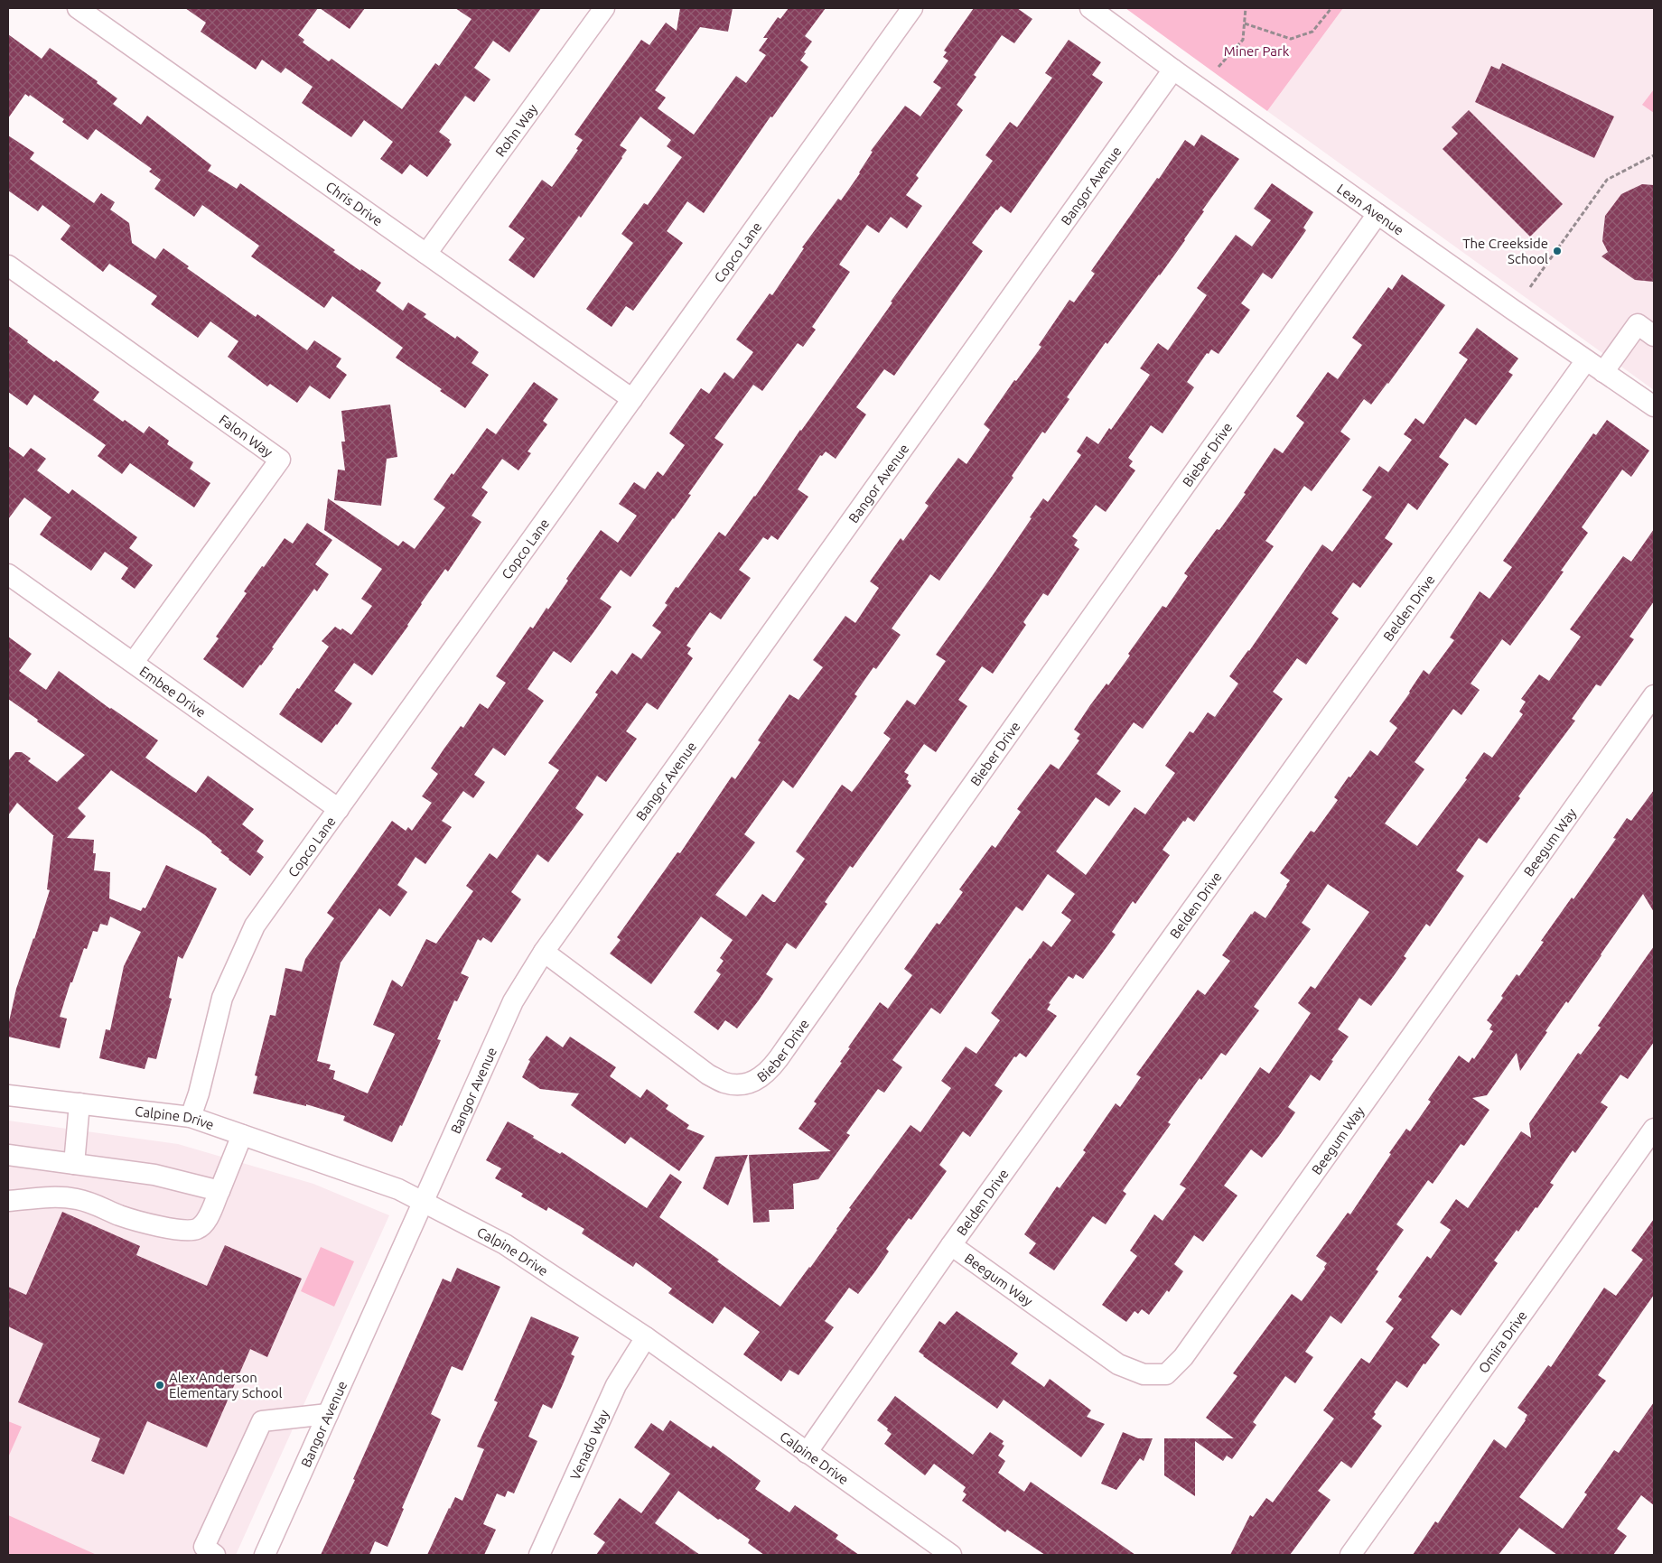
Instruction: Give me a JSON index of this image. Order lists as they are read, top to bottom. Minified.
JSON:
{"streets":{"street":["Rohn Way","Bangor Avenue","Chris Drive","Lean Avenue","Copco Lane","Falon Way","Bieber Drive","Belden Drive","Embee Drive","Beegum Way","Calpine Drive","Omira Drive","Venado Way"]},"crossings":[["Rohn Way","Chris Drive"],["Bangor Avenue","Lean Avenue"],["Bangor Avenue","Bieber Drive"],["Bangor Avenue","Calpine Drive"],["Chris Drive","Copco Lane"],["Lean Avenue","Bieber Drive"],["Lean Avenue","Belden Drive"],["Copco Lane","Embee Drive"],["Copco Lane","Calpine Drive"],["Falon Way","Embee Drive"],["Belden Drive","Beegum Way"],["Belden Drive","Calpine Drive"],["Calpine Drive","Venado Way"]],"parks":["Miner Park"],"places":["The Creekside School","Alex Anderson Elementary School"]}
